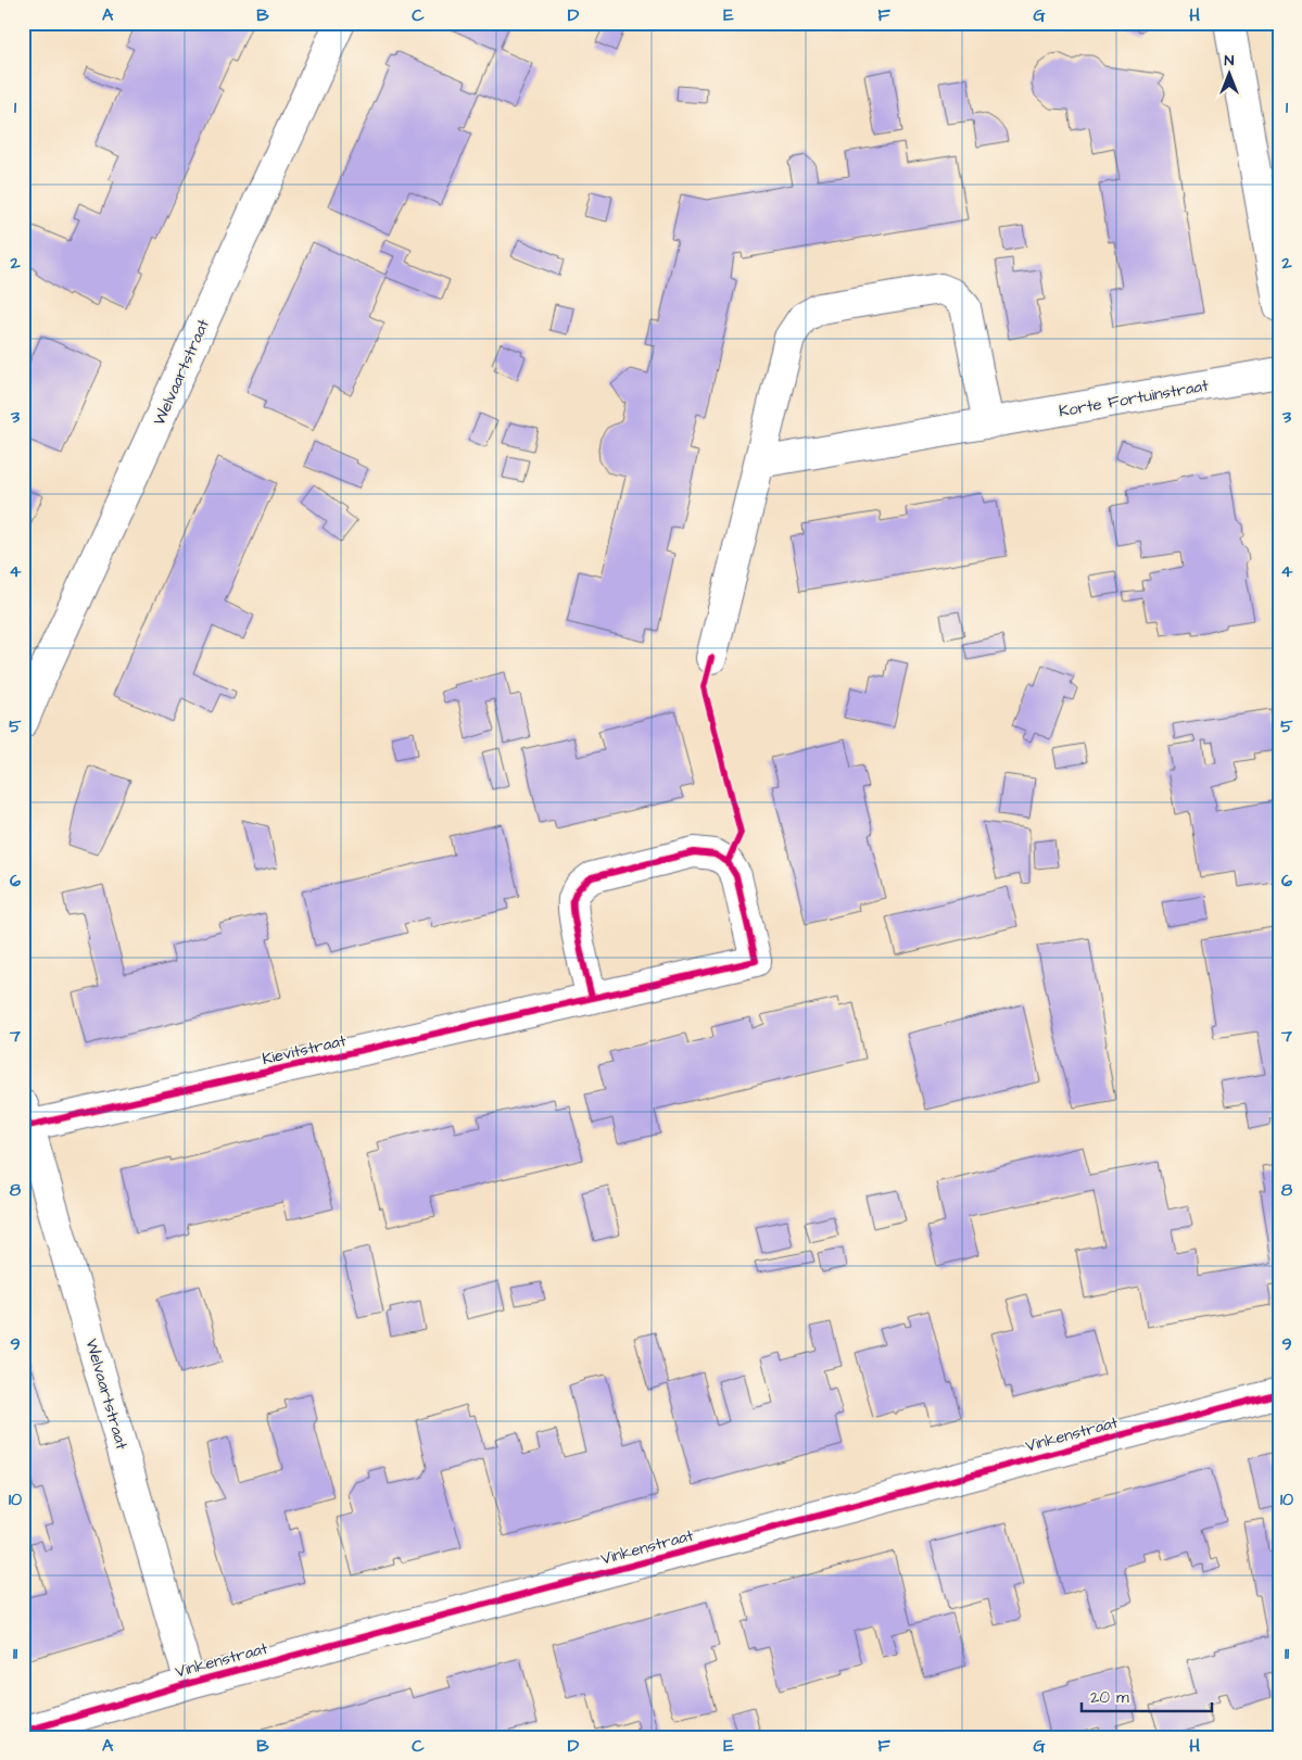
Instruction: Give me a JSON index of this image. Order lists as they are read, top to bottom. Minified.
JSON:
{"streets":{"street":["Welvaartstraat","Korte Fortuinstraat","Kievitstraat","Vinkenstraat"]},"crossings":[["Welvaartstraat","Kievitstraat"],["Welvaartstraat","Vinkenstraat"]],"scale_bar":"20 m","north":"top","grid":{"columns":["A","B","C","D","E","F","G","H"],"rows":["1","2","3","4","5","6","7","8","9","10","11"]}}
